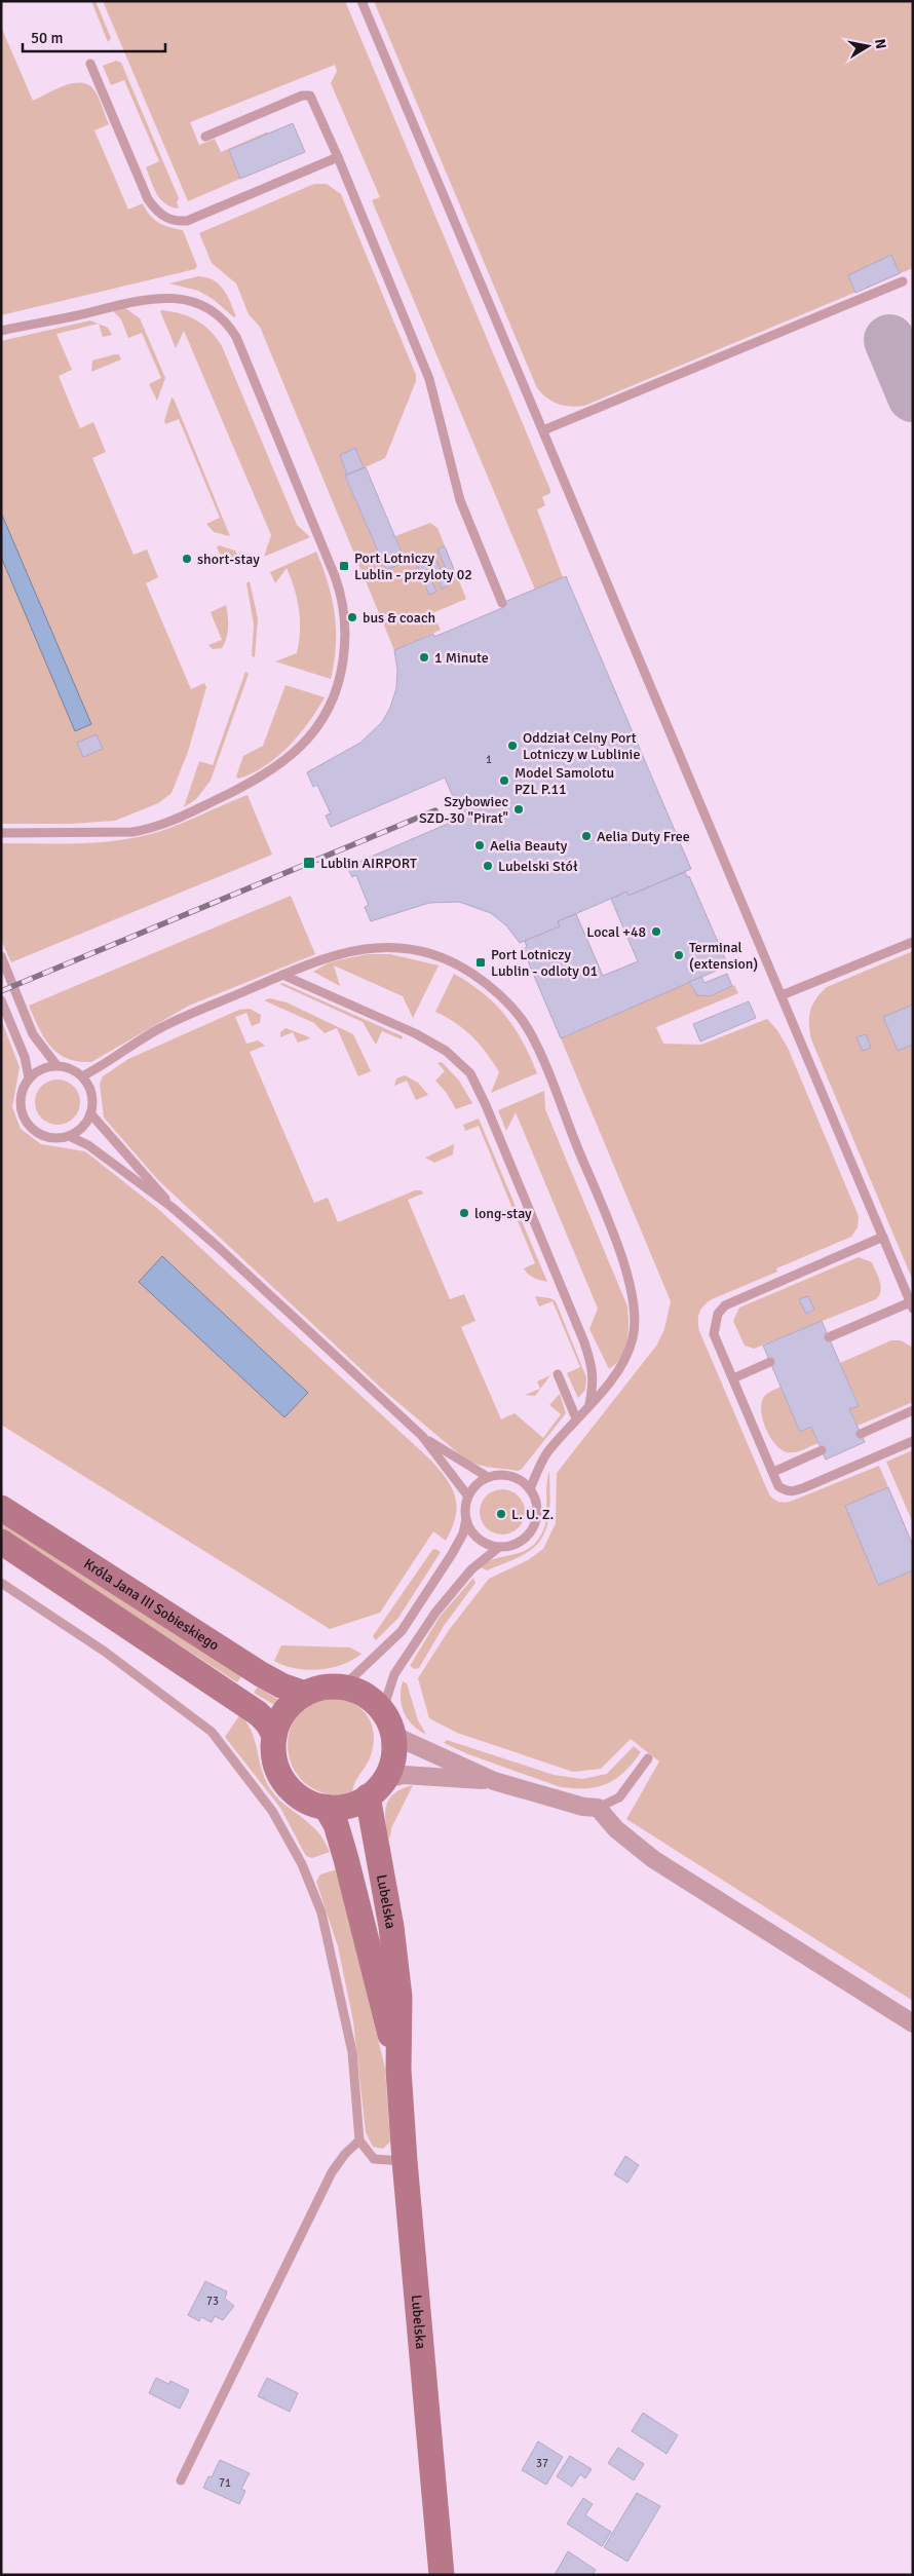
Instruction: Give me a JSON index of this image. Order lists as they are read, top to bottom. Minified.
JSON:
{"streets":{"main road":["Króla Jana III Sobieskiego","Lubelska"]},"crossings":[["Króla Jana III Sobieskiego","Lubelska"]],"places":{"other":["short-stay","bus & coach","1 Minute","Oddział Celny Port Lotniczy w Lublinie","Model Samolotu PZL P.11","Szybowiec SZD-30 \"Pirat\"","Aelia Duty Free","Aelia Beauty","Lubelski Stół","Local +48","Terminal (extension)","long-stay","L. U. Z."],"transit":["Port Lotniczy Lublin - przyloty 02","Lublin AIRPORT","Port Lotniczy Lublin - odloty 01"]},"house_numbers":["1","73","37","71"],"scale_bar":"50 m","north":"right"}
